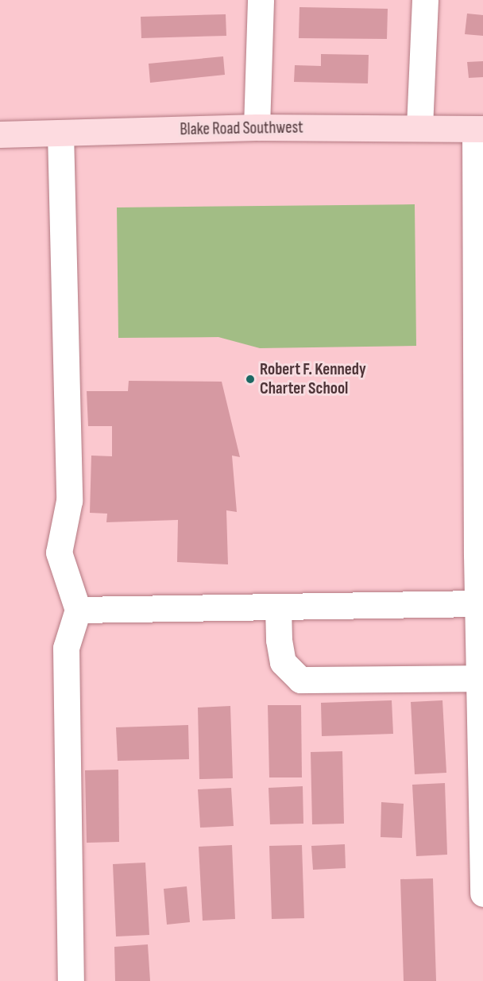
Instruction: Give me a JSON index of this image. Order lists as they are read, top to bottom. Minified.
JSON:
{"streets":{"main road":["Blake Road Southwest"]},"places":["Robert F. Kennedy Charter School"]}
